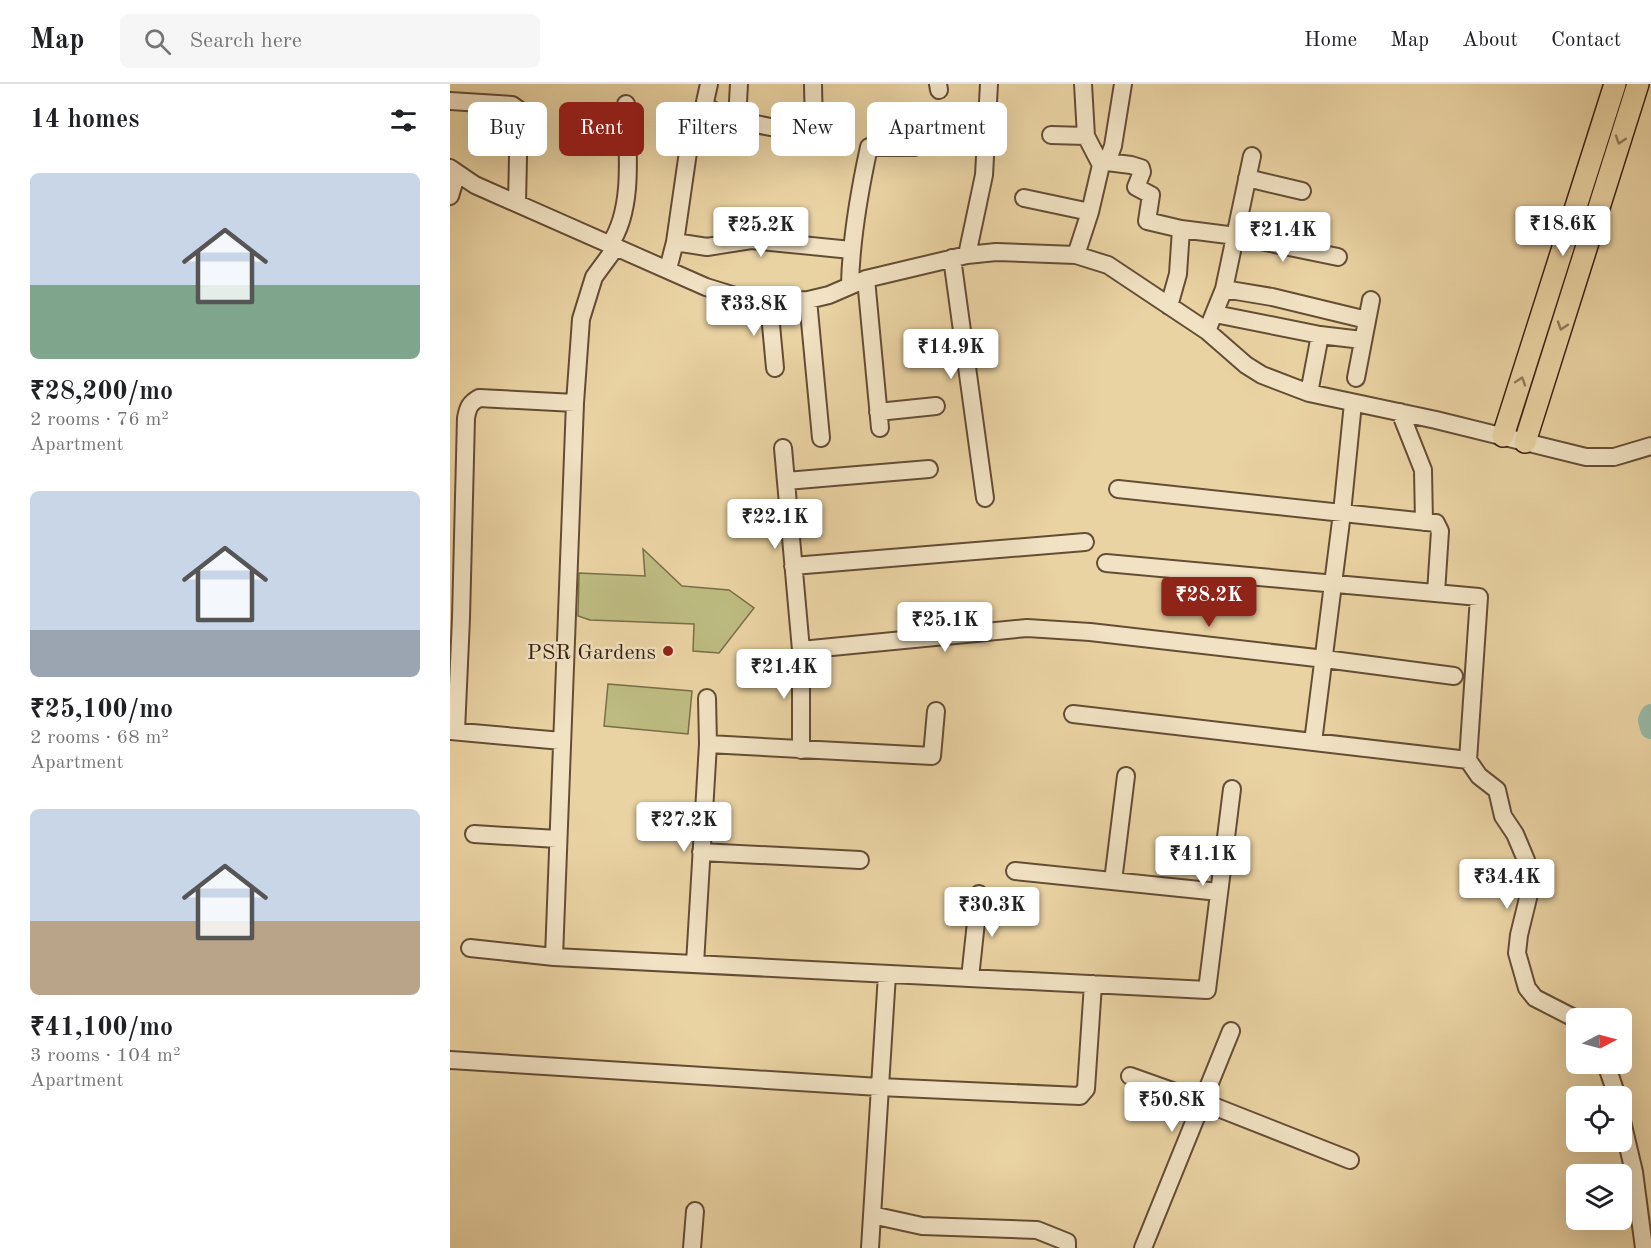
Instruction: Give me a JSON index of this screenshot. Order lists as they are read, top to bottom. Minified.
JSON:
{"places":["PSR Gardens"],"north":"right","page":{"header":"Map","search":"Search here","nav":["Home","Map","About","Contact"],"heading":"14 homes","chip":["Buy","Rent","Filters","New","Apartment"],"list":[{"name":"₹28,200/mo","note":"2 rooms · 76 m² · Apartment"},{"name":"₹25,100/mo","note":"2 rooms · 68 m² · Apartment"},{"name":"₹41,100/mo","note":"3 rooms · 104 m² · Apartment"}],"price":["₹18.6K","₹25.2K","₹21.4K","₹33.8K","₹14.9K","₹22.1K","₹28.2K","₹25.1K","₹21.4K","₹27.2K","₹41.1K","₹34.4K","₹30.3K","₹50.8K"]}}
